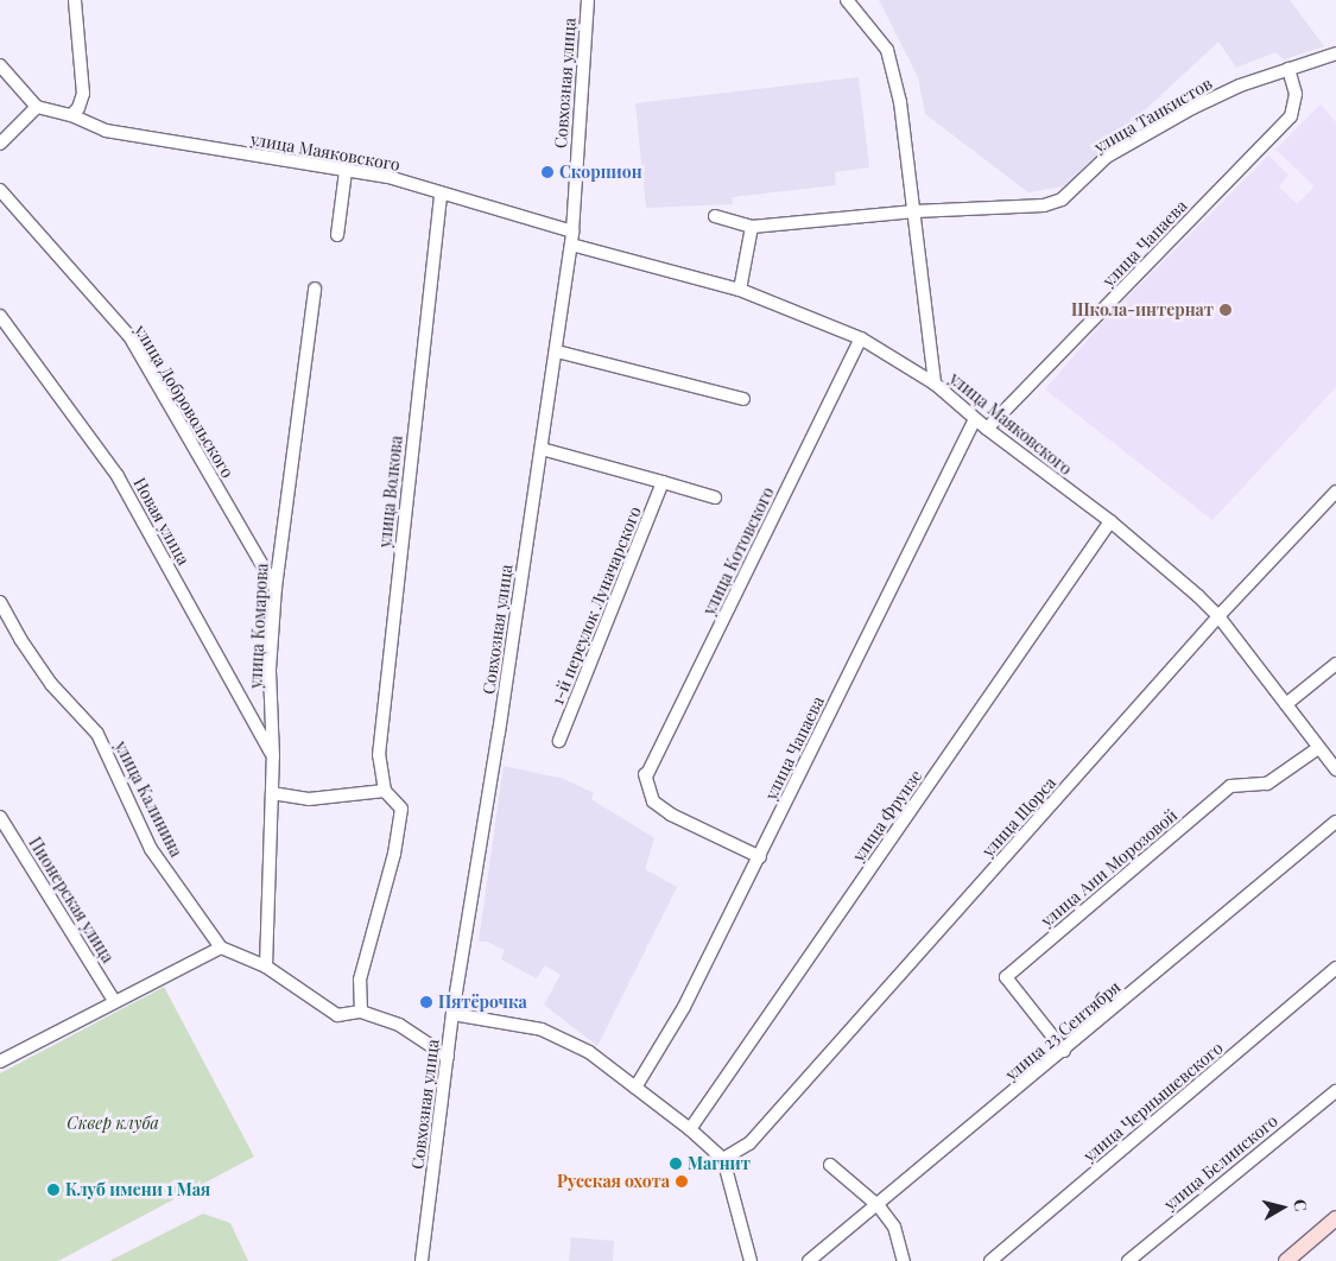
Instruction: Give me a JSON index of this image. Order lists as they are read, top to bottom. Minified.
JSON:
{"streets":{"street":["Совхозная улица","улица Танкистов","улица Маяковского","улица Чапаева","улица Добровольского","улица Волкова","Новая улица","улица Котовского","1-й переулок Луначарского","улица Комарова","улица Калинина","улица Фрунзе","улица Щорса","улица Ани Морозовой","Пионерская улица","улица 23 Сентября","улица Чернышевского","улица Белинского"]},"crossings":[["Совхозная улица","улица Маяковского"],["улица Танкистов","улица Чапаева"],["улица Маяковского","улица Чапаева"],["улица Маяковского","улица Волкова"],["улица Маяковского","улица Котовского"],["улица Маяковского","улица Фрунзе"],["улица Маяковского","улица Щорса"],["улица Маяковского","улица Ани Морозовой"],["улица Чапаева","улица Котовского"],["улица Добровольского","улица Комарова"],["Новая улица","улица Комарова"],["улица Ани Морозовой","улица 23 Сентября"]],"parks":["Сквер клуба"],"places":["Скорпион","Школа-интернат","Пятёрочка","Магнит","Русская охота","Клуб имени 1 Мая"],"north":"right"}
